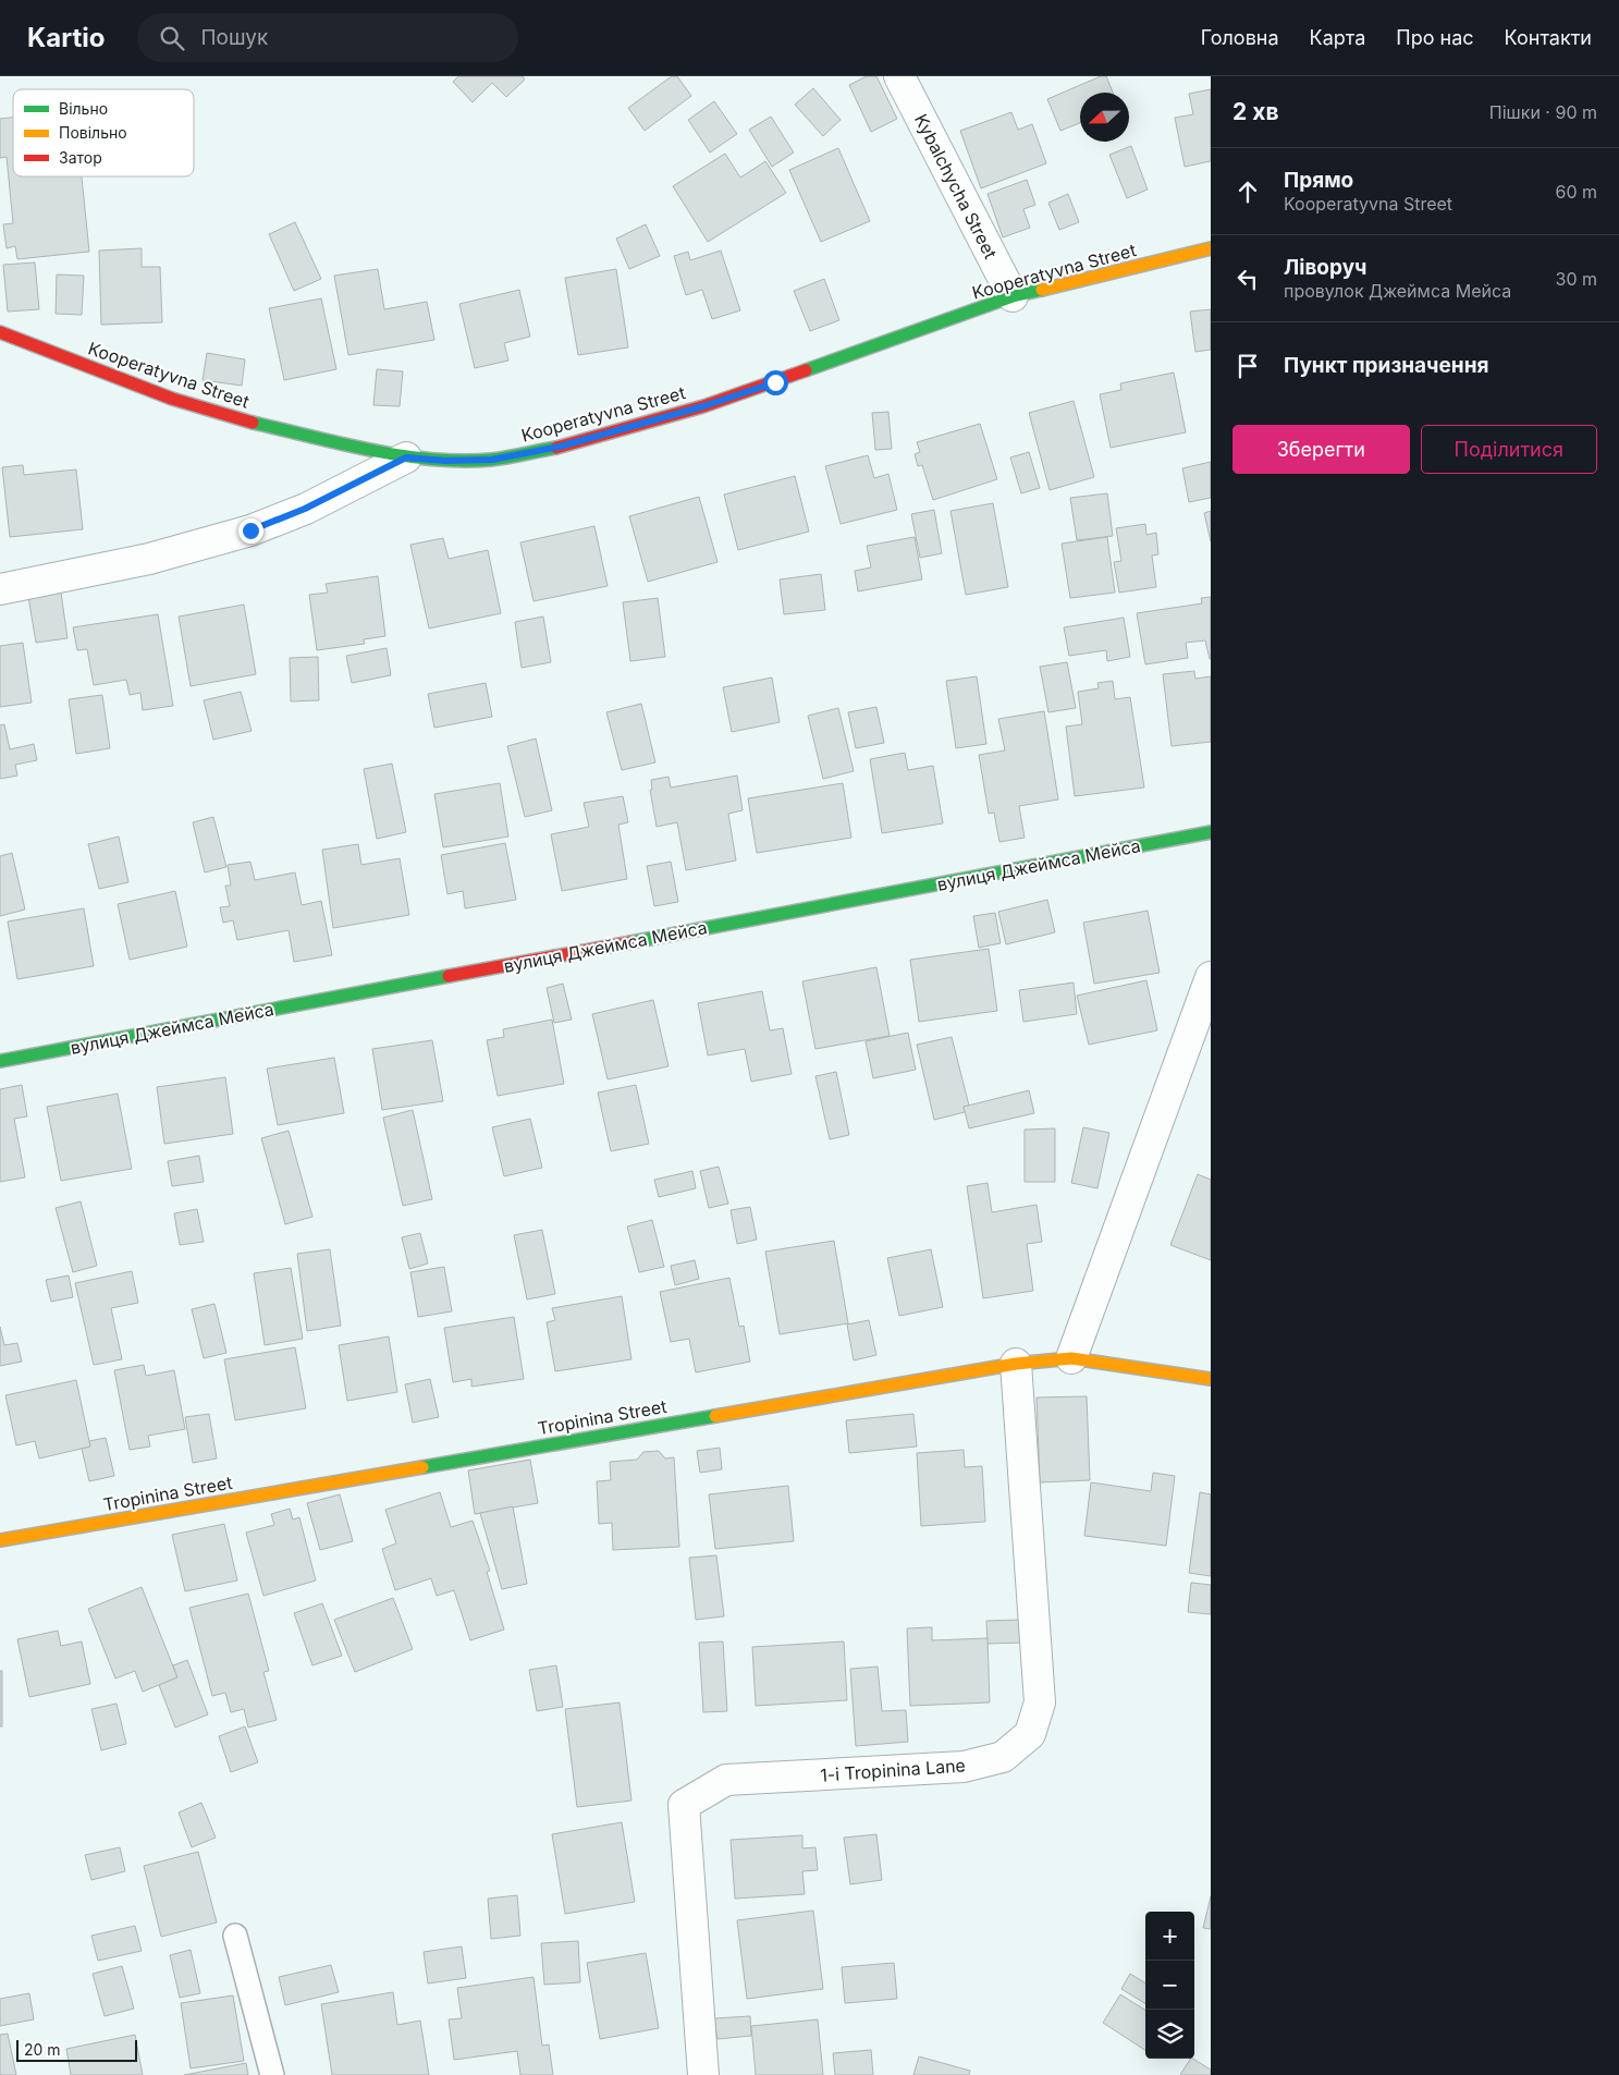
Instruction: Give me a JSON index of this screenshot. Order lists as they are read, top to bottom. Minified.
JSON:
{"streets":{"street":["Kybalchycha Street","Kooperatyvna Street","вулиця Джеймса Мейса","Tropinina Street","1-i Tropinina Lane"]},"crossings":[["Kybalchycha Street","Kooperatyvna Street"],["Tropinina Street","1-i Tropinina Lane"]],"legend":["Вільно","Повільно","Затор"],"scale_bar":"20 m","north":"left","page":{"header":"Kartio","search":"Пошук","nav":["Головна","Карта","Про нас","Контакти"],"heading":["2 хв","Пішки · 90 m"],"list":[["Прямо","Kooperatyvna Street","60 m"],["Ліворуч","провулок Джеймса Мейса","30 m"],"Пункт призначення"],"buttons":["Зберегти","Поділитися"],"map_buttons":["+","−"],"scale":"20 m"}}
